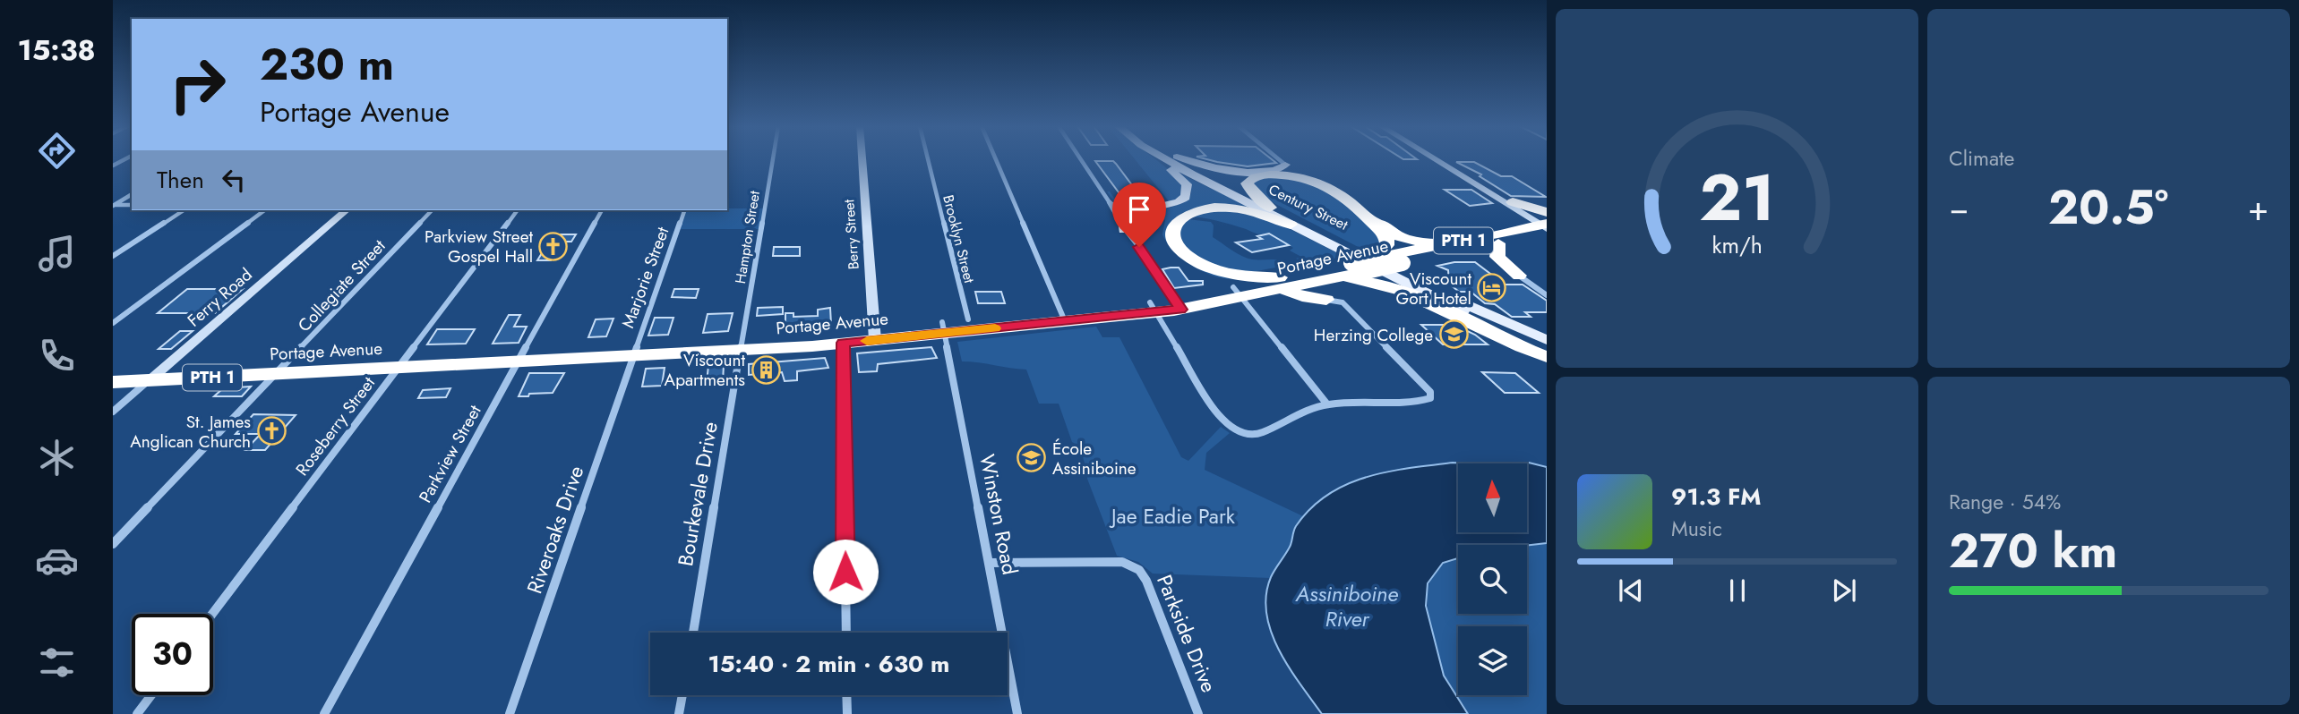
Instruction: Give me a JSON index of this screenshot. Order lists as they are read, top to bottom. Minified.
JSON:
{"streets":{"highway":["PTH 1","Portage Avenue"],"main road":["Century Street","Berry Street","Ferry Road"],"street":["Hampton Street","Brooklyn Street","Marjorie Street","Collegiate Street","Roseberry Street","Parkview Street","Bourkevale Drive","Winston Road","Riveroaks Drive","Parkside Drive"]},"crossings":[["Berry Street","Portage Avenue"],["Hampton Street","Portage Avenue"],["Hampton Street","Bourkevale Drive"],["Brooklyn Street","Portage Avenue"],["Portage Avenue","Marjorie Street"],["Portage Avenue","Collegiate Street"],["Portage Avenue","Ferry Road"],["Portage Avenue","Roseberry Street"],["Portage Avenue","Parkview Street"],["Portage Avenue","Bourkevale Drive"],["Portage Avenue","Winston Road"],["Portage Avenue","Riveroaks Drive"],["Marjorie Street","Riveroaks Drive"],["Winston Road","Parkside Drive"]],"water":["Assiniboine River"],"parks":["Jae Eadie Park"],"places":{"church":["Parkview Street Gospel Hall","St. James Anglican Church"],"hotel":["Viscount Gort Hotel"],"school or university":["Herzing College","École Assiniboine"],"building":["Viscount Apartments"]},"north":"top","page":{"tabs":"15:38","tile":["Climate",["Range · 54%","270 km"]],"turn":["230 m","Portage Avenue"],"then":"Then","heat":["−","20.5°","+"],"song":["91.3 FM","Music"],"limit":"30","trip":"15:40 · 2 min · 630 m","gauge":["21","km/h"]}}
